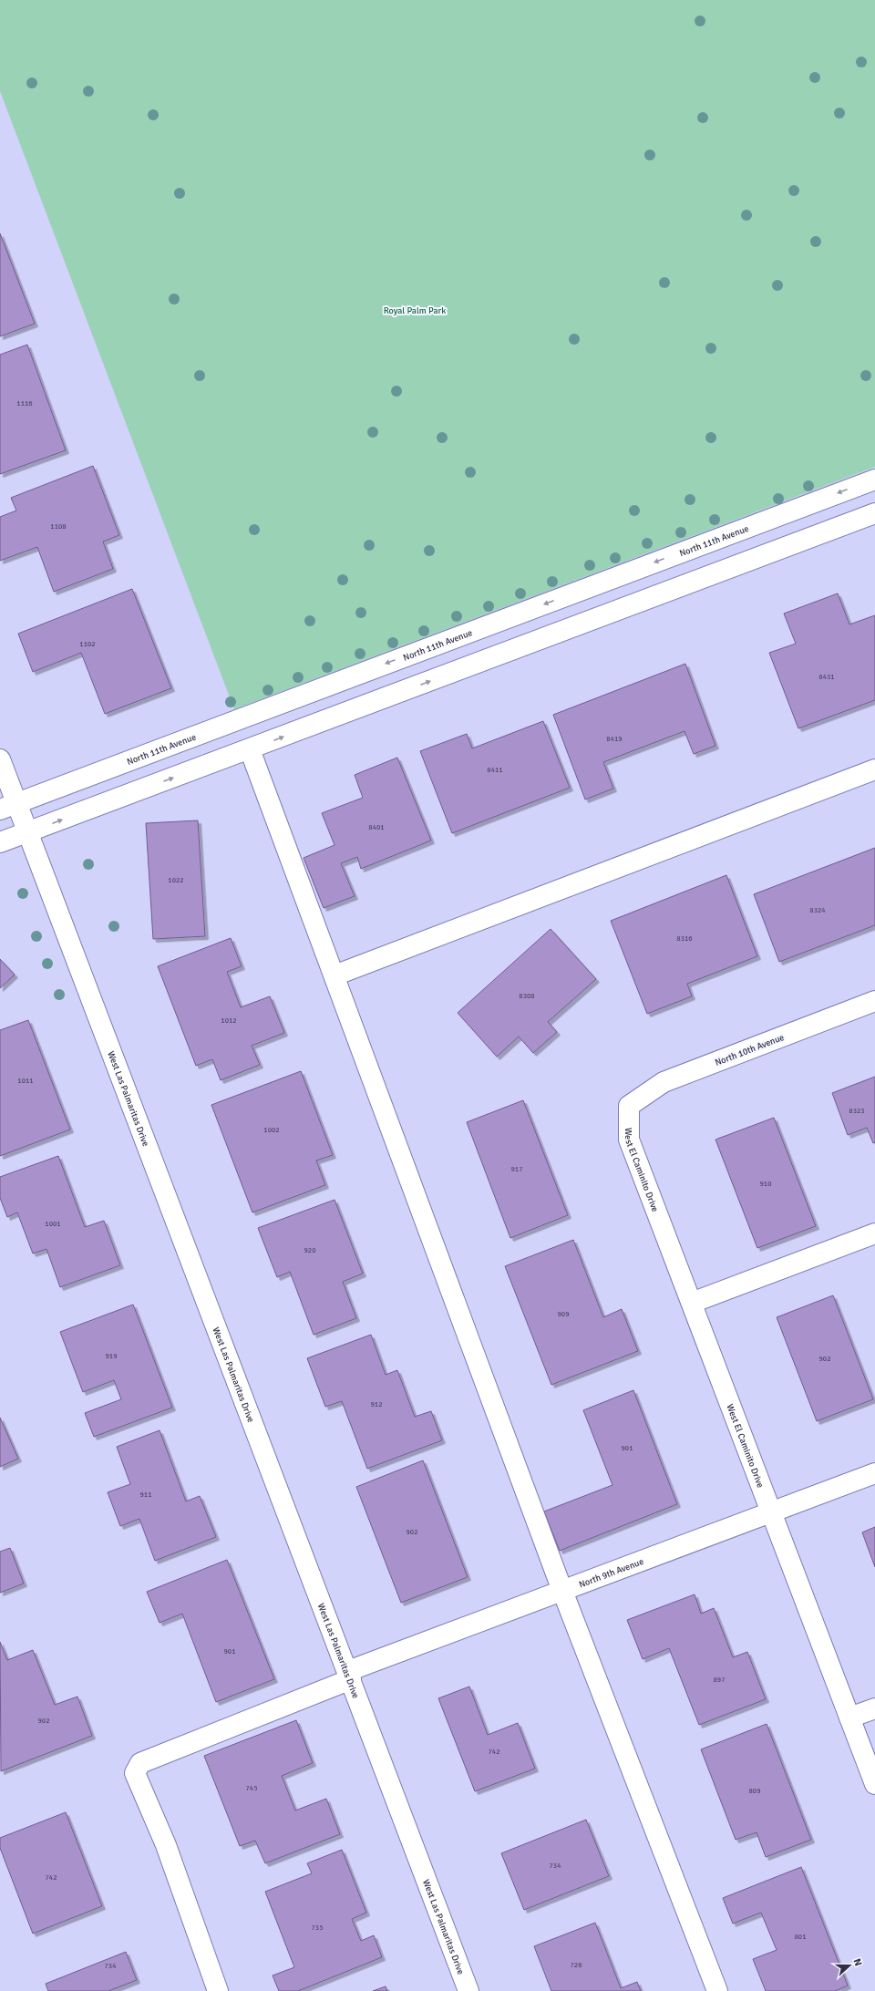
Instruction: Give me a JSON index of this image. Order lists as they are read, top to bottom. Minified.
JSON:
{"streets":{"street":["North 11th Avenue","North 10th Avenue","West Las Palmaritas Drive","West El Caminito Drive","North 9th Avenue"]},"crossings":[["North 11th Avenue","West Las Palmaritas Drive"],["North 10th Avenue","West El Caminito Drive"],["West Las Palmaritas Drive","North 9th Avenue"],["West El Caminito Drive","North 9th Avenue"]],"parks":["Royal Palm Park"],"house_numbers":["1116","1108","1102","8431","8419","8411","8401","1022","8324","8316","8308","1012","1011","8323","1002","917","910","1001","920","909","919","902","912","901","911","902","901","897","902","742","745","809","734","742","735","801","726","734"],"north":"right"}
